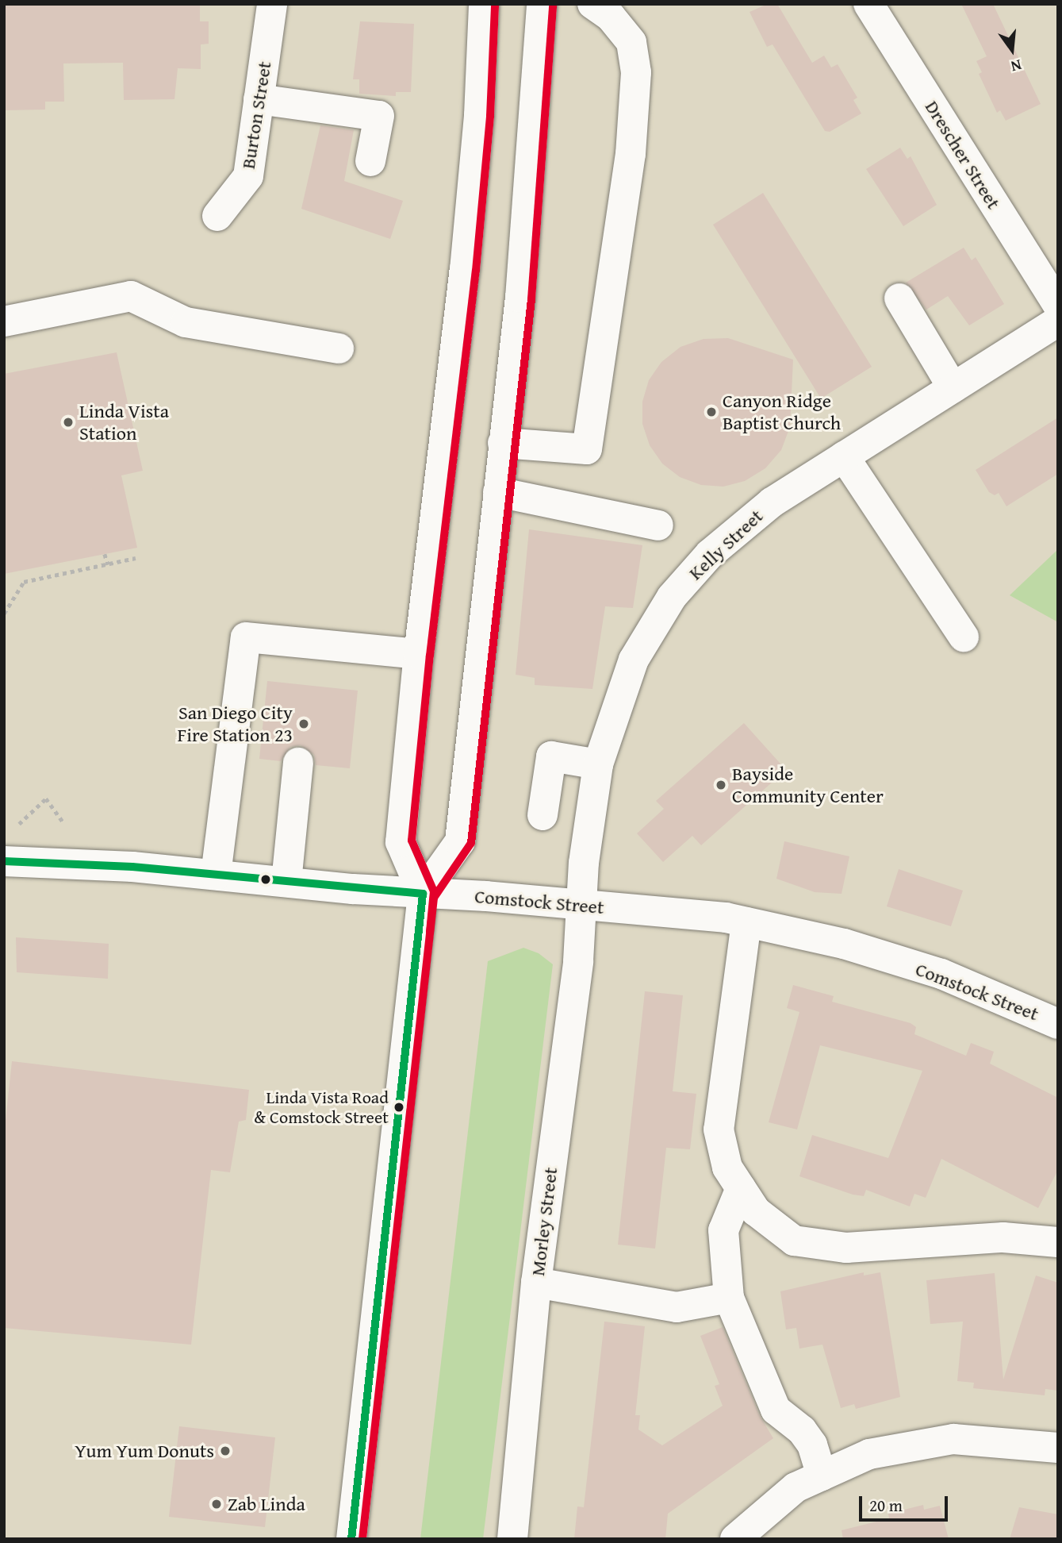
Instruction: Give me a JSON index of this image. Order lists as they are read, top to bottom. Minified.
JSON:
{"streets":{"street":["Burton Street","Drescher Street","Kelly Street","Comstock Street","Morley Street"]},"crossings":[["Kelly Street","Comstock Street"],["Kelly Street","Morley Street"],["Comstock Street","Morley Street"]],"places":["Canyon Ridge Baptist Church","Linda Vista Station","San Diego City Fire Station 23","Bayside Community Center","Linda Vista Road & Comstock Street","Yum Yum Donuts","Zab Linda"],"scale_bar":"20 m","north":"bottom"}
